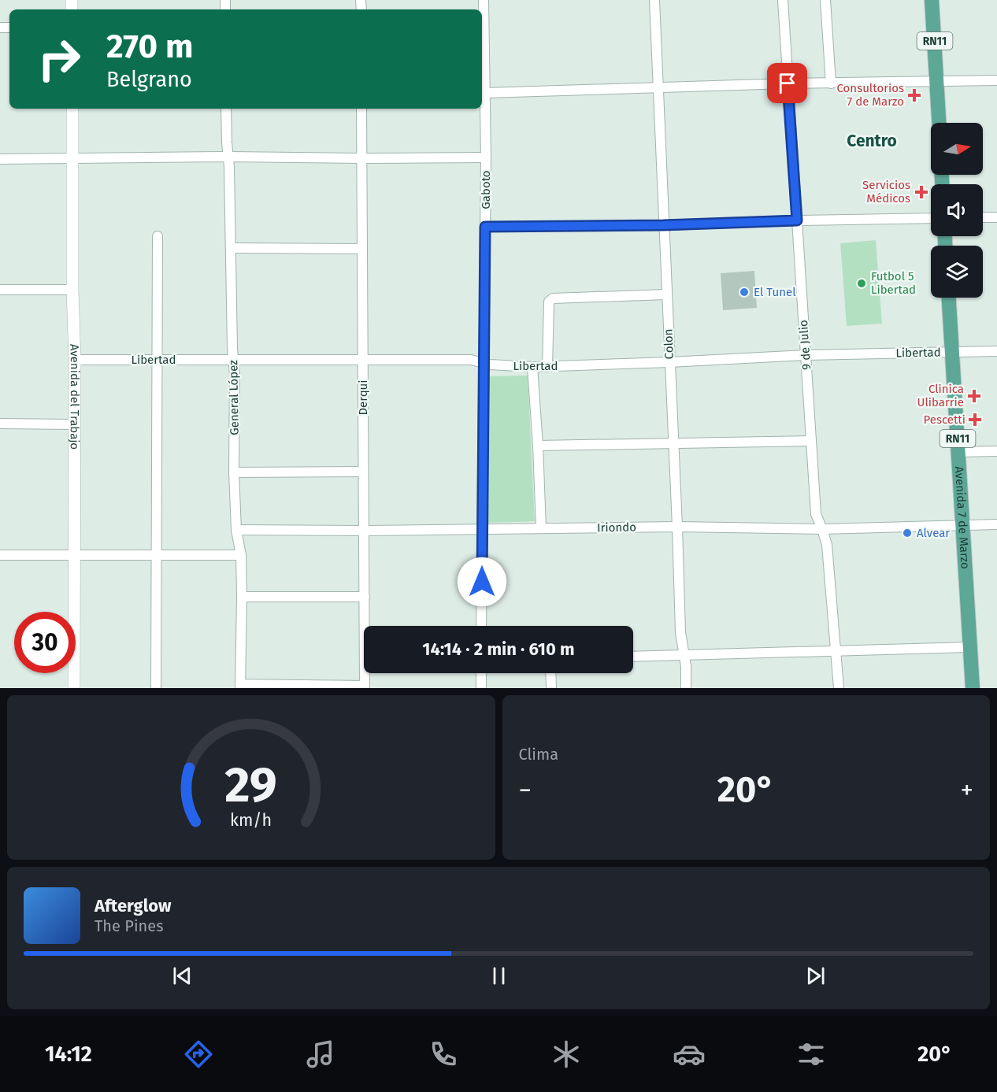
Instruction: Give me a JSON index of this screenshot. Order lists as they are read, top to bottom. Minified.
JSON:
{"streets":{"main road":["RN11","Avenida 7 de Marzo"],"street":["Gaboto","Colon","9 de Julio","Libertad","Avenida del Trabajo","General López","Derqui","Iriondo"]},"crossings":[["Gaboto","Libertad"],["Gaboto","Iriondo"],["Colon","Libertad"],["Colon","Iriondo"],["9 de Julio","Libertad"],["9 de Julio","Iriondo"],["Libertad","Avenida del Trabajo"],["Libertad","General López"],["Libertad","Derqui"],["Libertad","Avenida 7 de Marzo"],["General López","Iriondo"],["Derqui","Iriondo"],["Avenida 7 de Marzo","Iriondo"]],"districts":["Centro"],"places":{"health":["Consultorios 7 de Marzo","Servicios Médicos","Clinica Ulibarrie","Pescetti"],"other":["Futbol 5 Libertad","El Tunel","Alvear"]},"north":"right","page":{"turn":["270 m","Belgrano"],"limit":"30","trip":"14:14 · 2 min · 610 m","tile":"Clima","heat":["−","20°","+"],"song":["Afterglow","The Pines"],"tabs":["14:12","20°"],"gauge":["29","km/h"]}}
